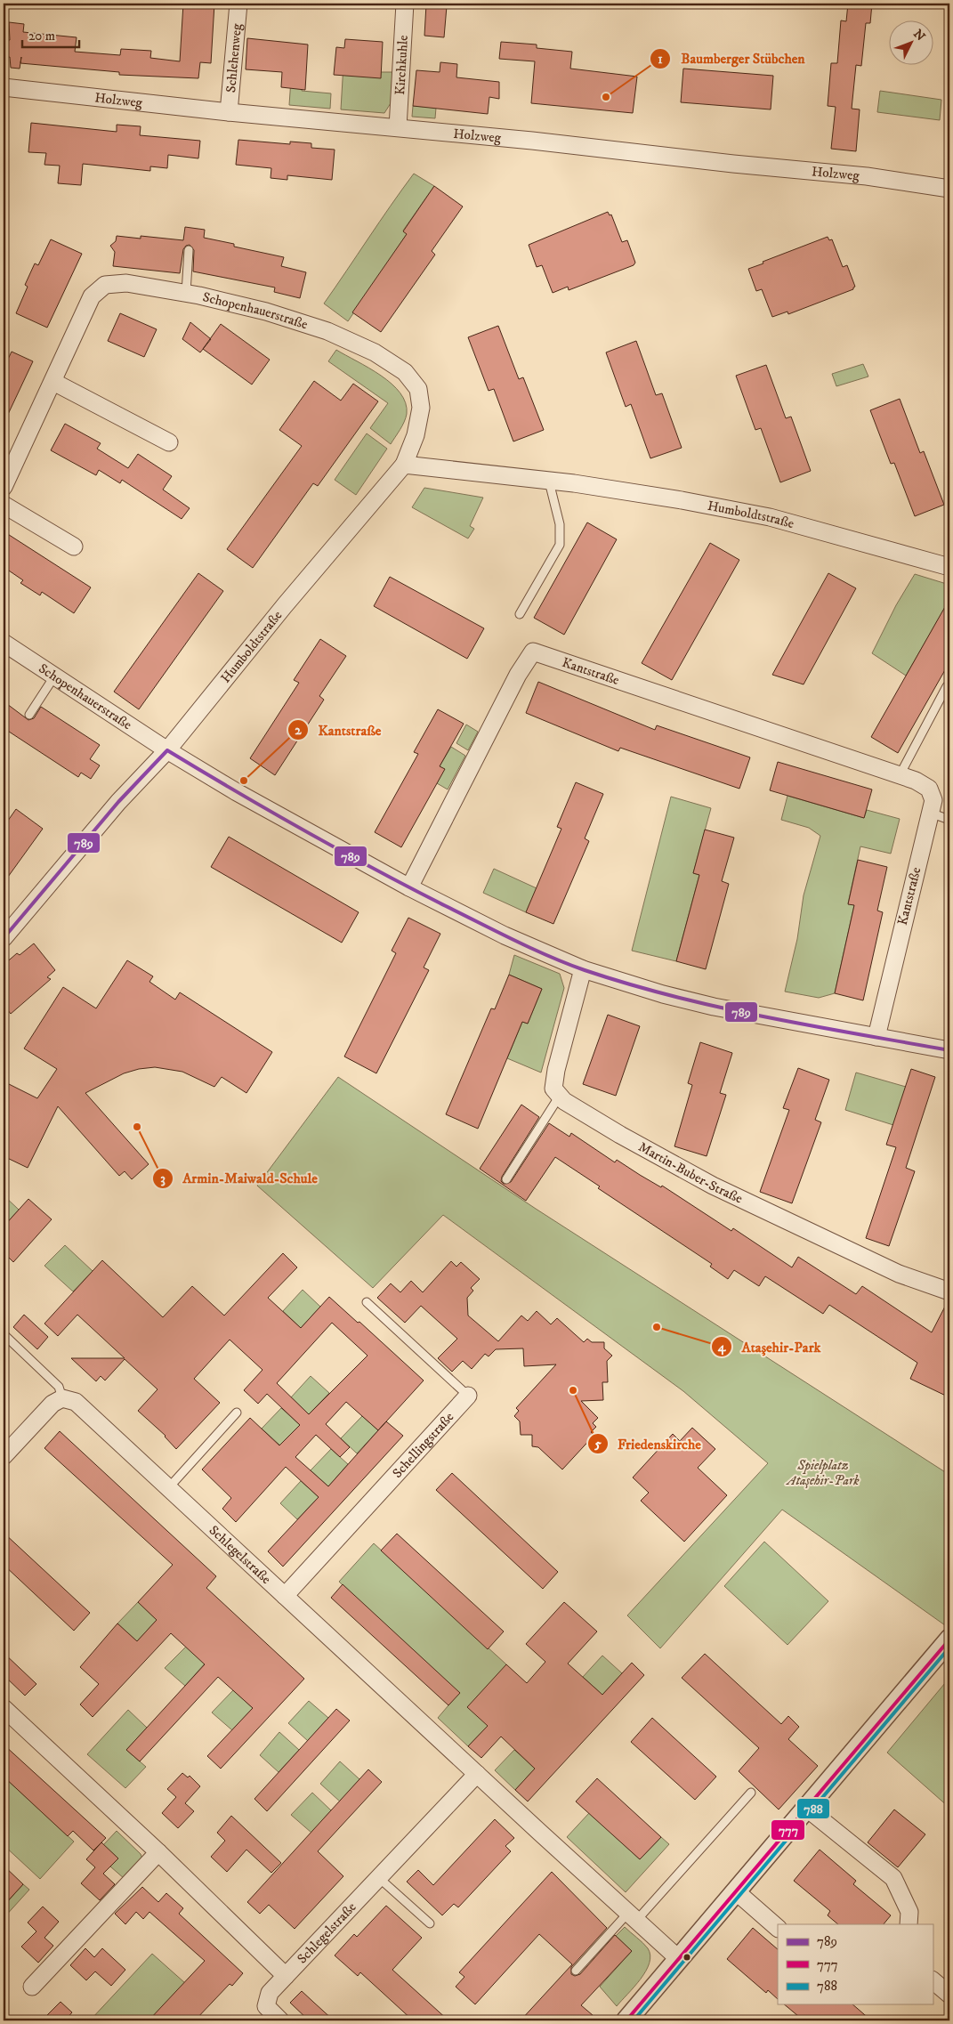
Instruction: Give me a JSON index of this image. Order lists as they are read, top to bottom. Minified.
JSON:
{"streets":{"street":["Schlehenweg","Kirchkuhle","Holzweg","Schopenhauerstraße","Humboldtstraße","Kantstraße","Martin-Buber-Straße","Schellingstraße","Schlegelstraße"]},"crossings":[["Schlehenweg","Holzweg"],["Kirchkuhle","Holzweg"],["Schopenhauerstraße","Humboldtstraße"],["Schopenhauerstraße","Kantstraße"],["Schellingstraße","Schlegelstraße"]],"parks":["Spielplatz Ataşehir-Park"],"places":["Baumberger Stübchen","Kantstraße","Armin-Maiwald-Schule","Ataşehir-Park","Friedenskirche"],"lines":["transit line 789","transit line 777","transit line 788"],"legend":["789","777","788"],"scale_bar":"20 m","north":"top right"}
